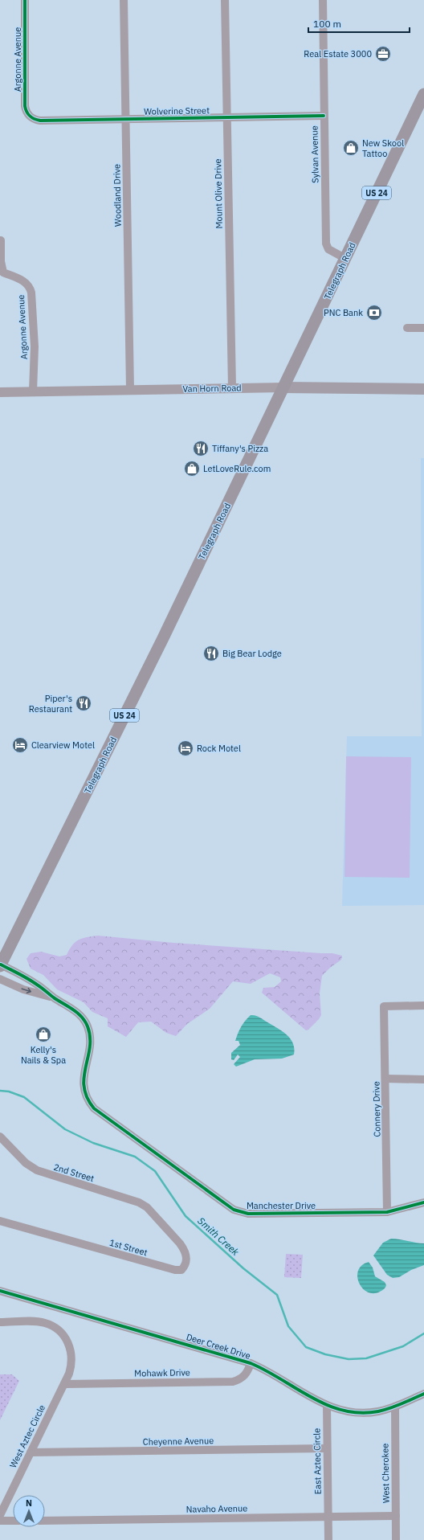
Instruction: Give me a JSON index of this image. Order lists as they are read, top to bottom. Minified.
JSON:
{"streets":{"main road":["US 24","Telegraph Road","Van Horn Road"],"street":["Argonne Avenue","Wolverine Street","Sylvan Avenue","Mount Olive Drive","Woodland Drive","Connery Drive","2nd Street","Manchester Drive","1st Street","Deer Creek Drive","Mohawk Drive","West Aztec Circle","Cheyenne Avenue","East Aztec Circle","West Cherokee","Navaho Avenue"]},"crossings":[["Argonne Avenue","Wolverine Street"],["Argonne Avenue","Van Horn Road"],["Wolverine Street","Sylvan Avenue"],["Wolverine Street","Mount Olive Drive"],["Wolverine Street","Woodland Drive"],["Sylvan Avenue","Telegraph Road"],["Mount Olive Drive","Van Horn Road"],["Woodland Drive","Van Horn Road"],["Telegraph Road","Van Horn Road"],["Telegraph Road","Manchester Drive"],["Connery Drive","Manchester Drive"],["2nd Street","1st Street"],["Deer Creek Drive","Mohawk Drive"],["Deer Creek Drive","East Aztec Circle"],["Deer Creek Drive","West Cherokee"],["Mohawk Drive","West Aztec Circle"],["West Aztec Circle","Cheyenne Avenue"],["Cheyenne Avenue","East Aztec Circle"],["East Aztec Circle","Navaho Avenue"],["West Cherokee","Navaho Avenue"]],"water":["Smith Creek"],"places":{"office":["Real Estate 3000"],"shop":["New Skool Tattoo","LetLoveRule.com","Kelly's Nails & Spa"],"bank":["PNC Bank"],"restaurant":["Tiffany's Pizza","Big Bear Lodge","Piper's Restaurant"],"hotel":["Clearview Motel","Rock Motel"]},"scale_bar":"100 m","north":"top"}
